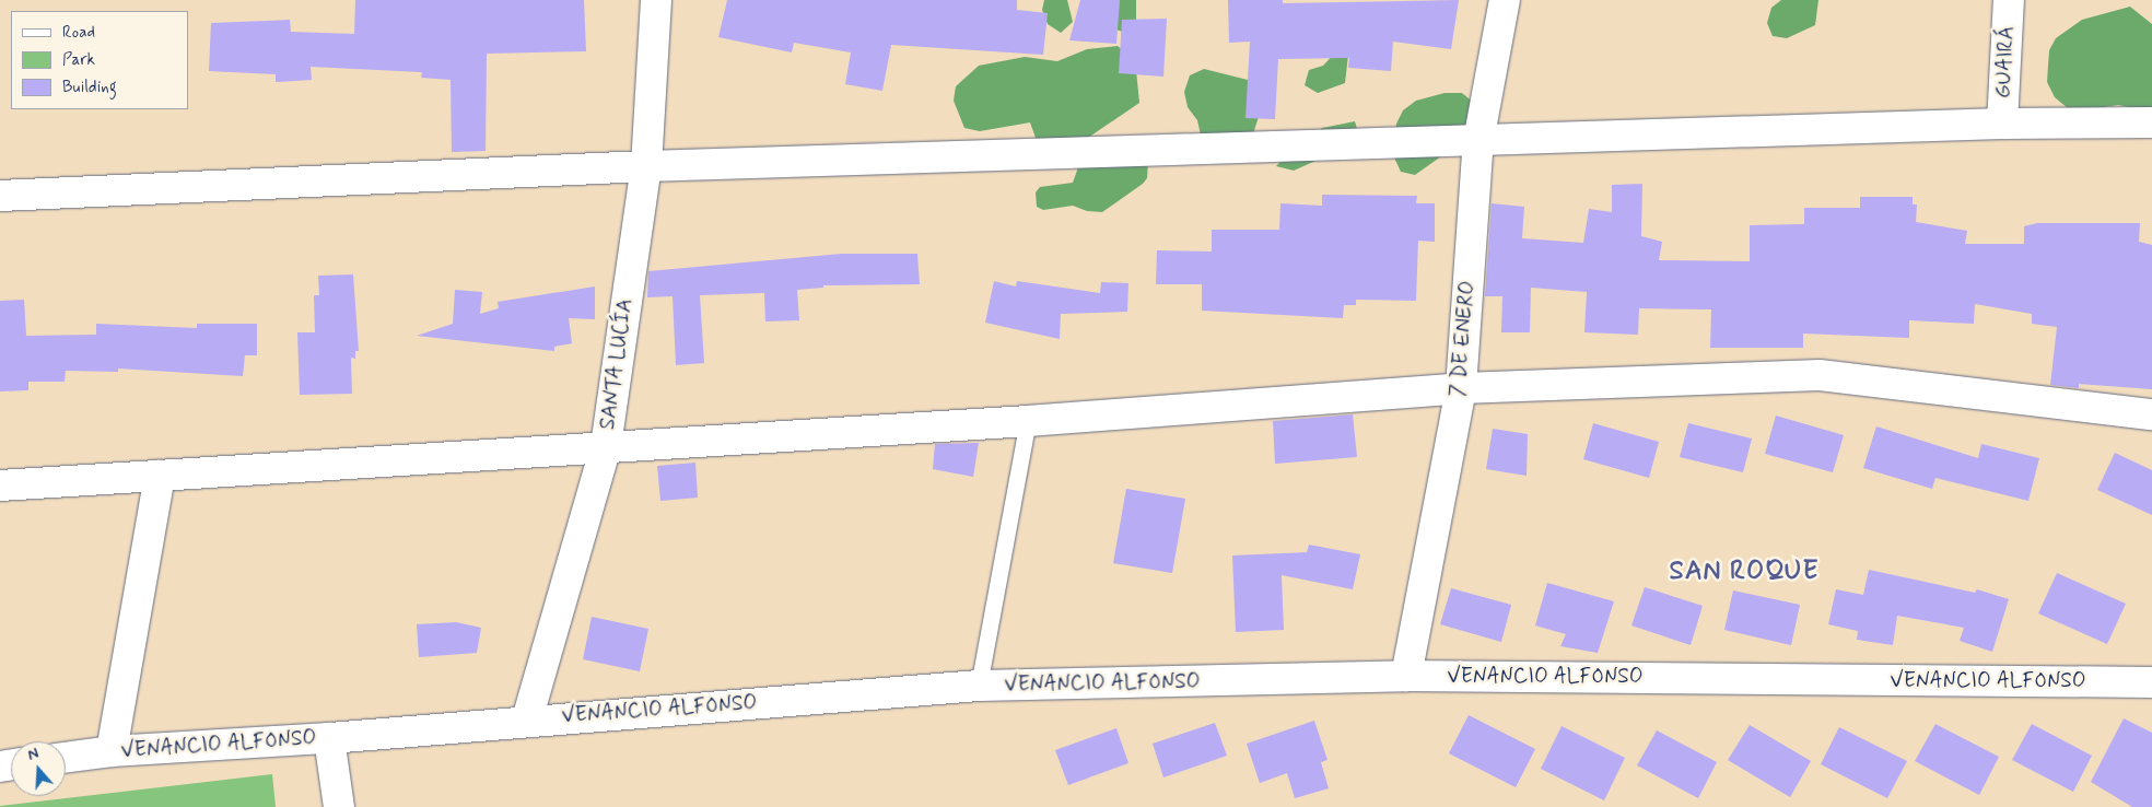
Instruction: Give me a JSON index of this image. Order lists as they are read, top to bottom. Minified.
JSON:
{"streets":{"street":["GUAIRÁ","7 DE ENERO","SANTA LUCÍA","VENANCIO ALFONSO"]},"crossings":[["7 DE ENERO","VENANCIO ALFONSO"],["SANTA LUCÍA","VENANCIO ALFONSO"]],"districts":["SAN ROQUE"],"legend":["Road","Park","Building"],"north":"top"}
